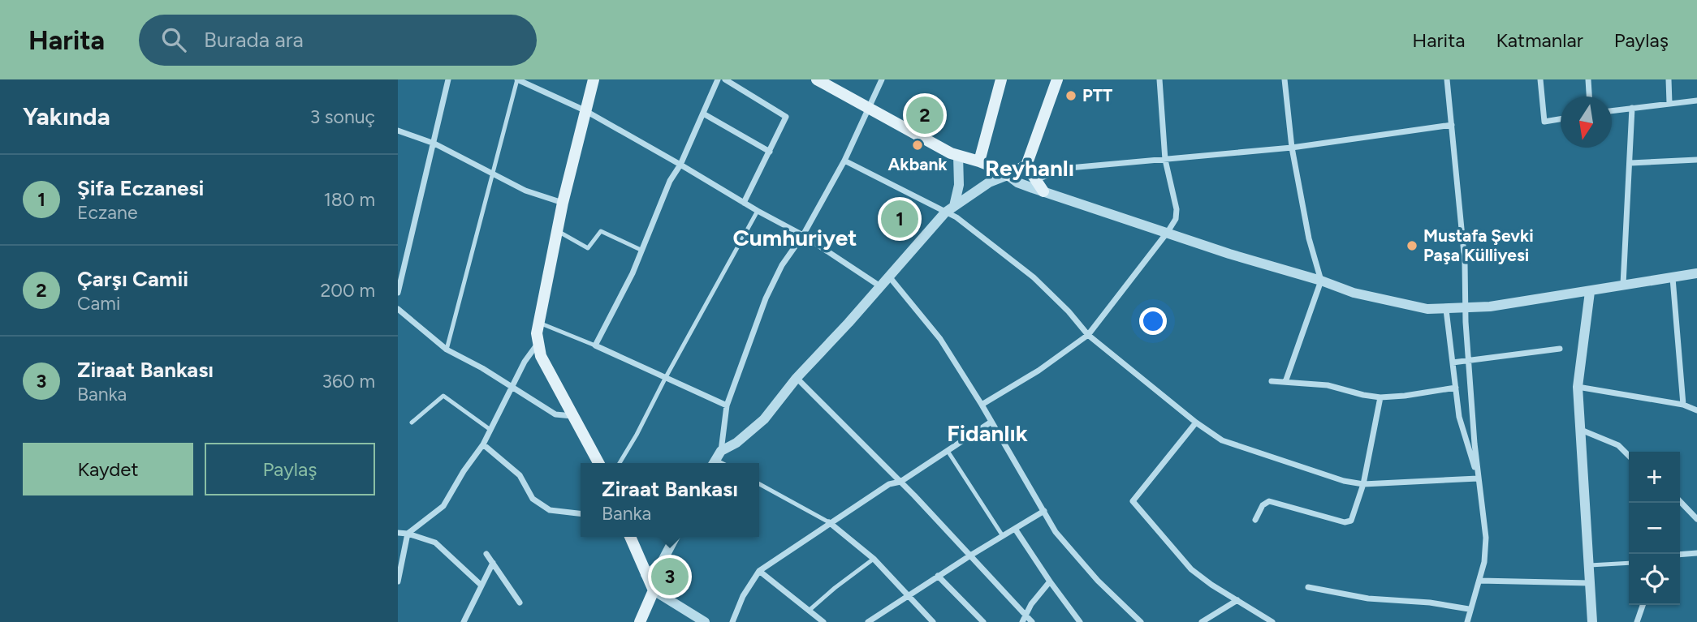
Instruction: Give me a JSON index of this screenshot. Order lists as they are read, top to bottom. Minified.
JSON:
{"districts":["Reyhanlı","Cumhuriyet","Fidanlık"],"places":["PTT","Akbank","Mustafa Şevki Paşa Külliyesi"],"north":"bottom","page":{"header":"Harita","search":"Burada ara","nav":["Harita","Katmanlar","Paylaş"],"heading":["Yakında","3 sonuç"],"pins":["2","1","3"],"list":[{"mark":"1","name":"Şifa Eczanesi","note":"Eczane","value":"180 m"},{"mark":"2","name":"Çarşı Camii","note":"Cami","value":"200 m"},{"mark":"3","name":"Ziraat Bankası","note":"Banka","value":"360 m"}],"buttons":["Kaydet","Paylaş"],"map_buttons":["+","−"],"popup":["Ziraat Bankası","Banka"]}}
